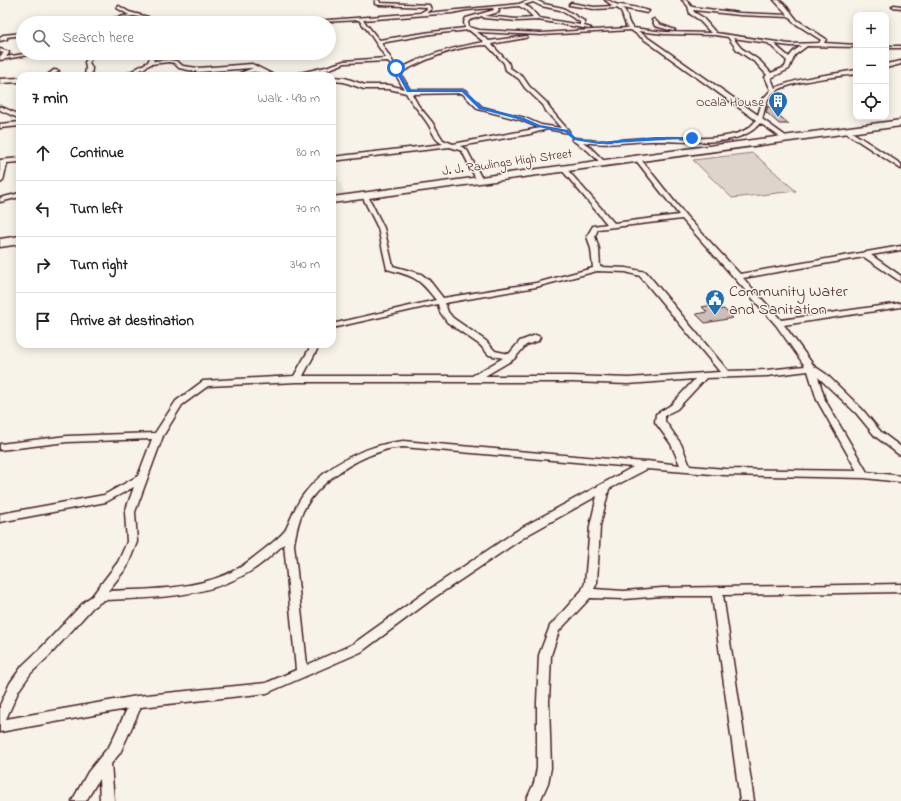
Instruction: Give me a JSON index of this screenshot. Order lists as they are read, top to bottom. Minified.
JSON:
{"streets":{"main road":["J. J. Rawlings High Street"]},"places":{"building":["Ocala House"],"public building":["Community Water and Sanitation"]},"page":{"map_buttons":["+","−"],"search":"Search here","heading":["7 min","Walk · 490 m"],"list":[["Continue","80 m"],["Turn left","70 m"],["Turn right","340 m"],"Arrive at destination"]}}
